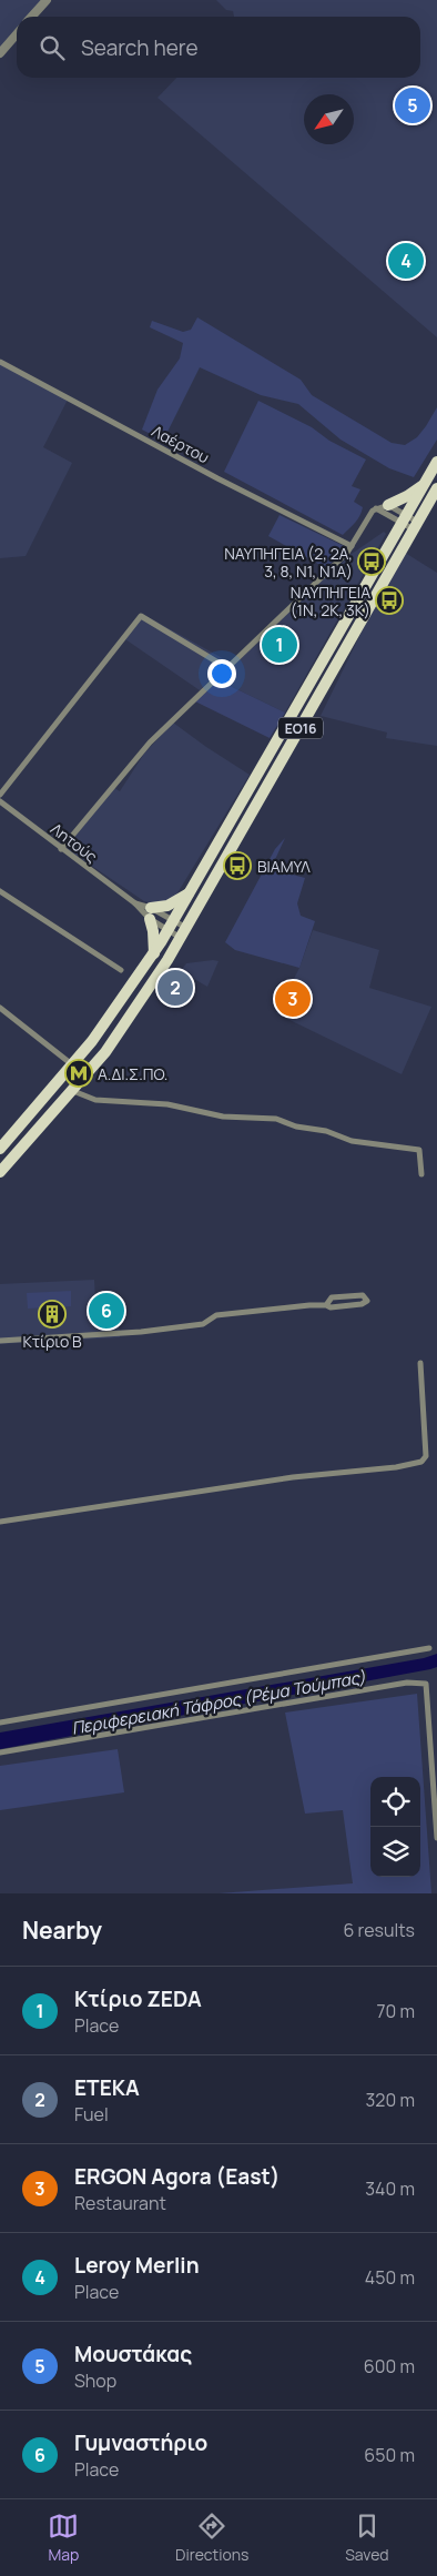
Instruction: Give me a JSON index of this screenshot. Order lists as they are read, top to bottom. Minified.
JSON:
{"streets":{"main road":["ΕΟ16"],"street":["Λαέρτου","Λητούς"]},"crossings":[["ΕΟ16","Λητούς"]],"water":["Περιφερειακή Τάφρος (Ρέμα Τούμπας)"],"places":{"bus stop":["ΝΑΥΠΗΓΕΙΑ (2, 2Α, 3, 8, Ν1, Ν1Α)","ΝΑΥΠΗΓΕΙΑ (1Ν, 2Κ, 3Κ)","ΒΙΑΜΥΛ"],"metro station":["Α.ΔΙ.Σ.ΠΟ."],"building":["Κτίριο Β"]},"north":"bottom left","page":{"search":"Search here","pins":["5","4","1","2","3","6"],"heading":["Nearby","6 results"],"list":[{"mark":"1","name":"Κτίριο ZEDA","note":"Place","value":"70 m"},{"mark":"2","name":"ΕΤΕΚΑ","note":"Fuel","value":"320 m"},{"mark":"3","name":"ERGON Agora (East)","note":"Restaurant","value":"340 m"},{"mark":"4","name":"Leroy Merlin","note":"Place","value":"450 m"},{"mark":"5","name":"Μουστάκας","note":"Shop","value":"600 m"},{"mark":"6","name":"Γυμναστήριο","note":"Place","value":"650 m"}],"nav":["Map","Directions","Saved"]}}
